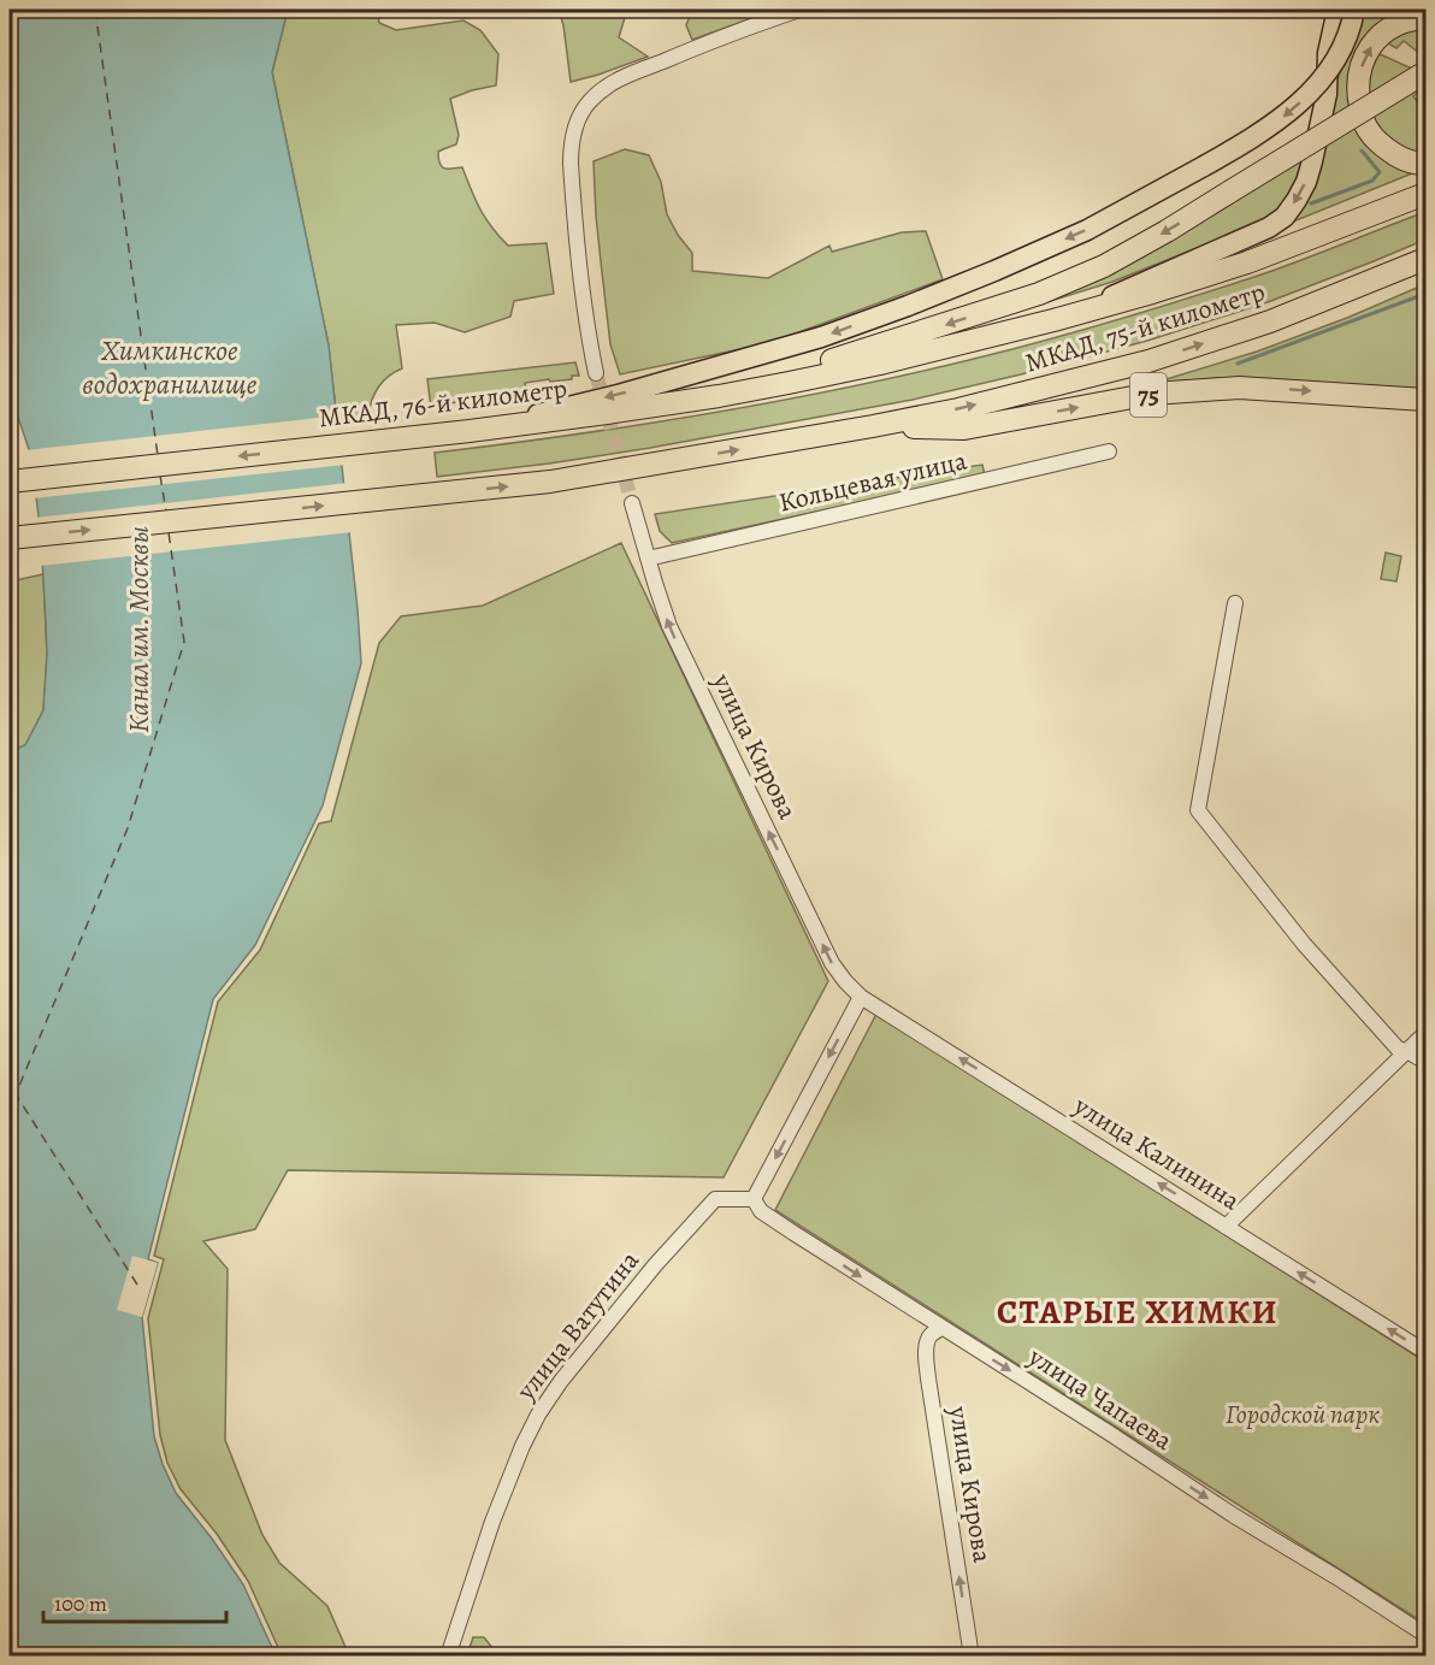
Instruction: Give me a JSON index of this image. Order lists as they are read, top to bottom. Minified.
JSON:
{"streets":{"highway":["МКАД, 75-й километр","75","МКАД, 76-й километр"],"street":["Кольцевая улица","улица Кирова","улица Калинина","улица Ватутина","улица Чапаева"]},"crossings":[["МКАД, 75-й километр","75"],["МКАД, 75-й километр","МКАД, 76-й километр"],["Кольцевая улица","улица Кирова"],["улица Кирова","улица Калинина"],["улица Кирова","улица Чапаева"],["улица Ватутина","улица Чапаева"]],"one_way":["улица Кирова","улица Калинина","улица Чапаева"],"districts":["СТАРЫЕ ХИМКИ"],"water":["Химкинское водохранилище","Канал им. Москвы"],"parks":["Городской парк"],"scale_bar":"100 m"}
